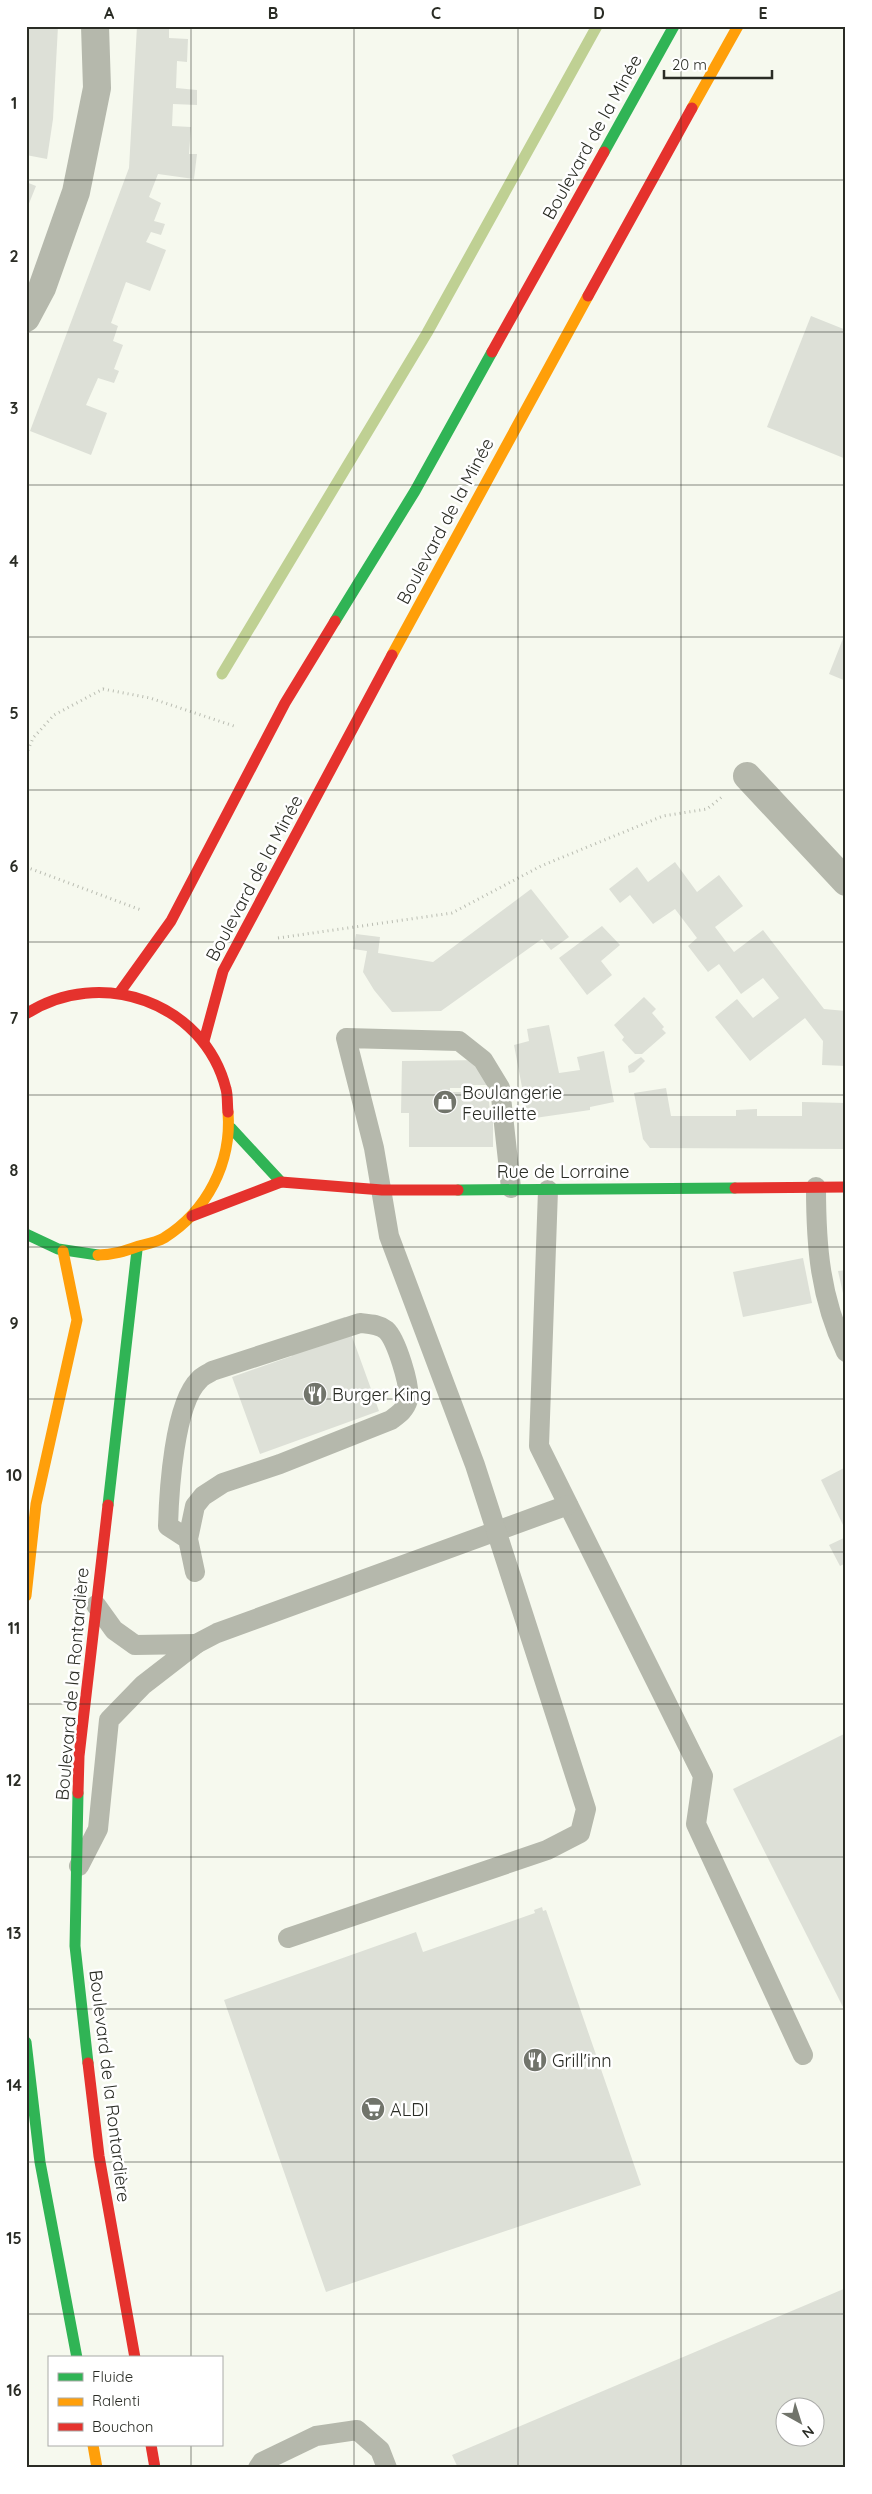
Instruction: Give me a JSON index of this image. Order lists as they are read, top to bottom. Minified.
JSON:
{"streets":{"main road":["Boulevard de la Minée","Rue de Lorraine","Boulevard de la Rontardière"]},"places":{"shop":["Boulangerie Feuillette"],"restaurant":["Burger King","Grill'inn"],"supermarket":["ALDI"]},"legend":["Fluide","Ralenti","Bouchon"],"scale_bar":"20 m","north":"bottom right","grid":{"columns":["A","B","C","D","E"],"rows":["1","2","3","4","5","6","7","8","9","10","11","12","13","14","15","16"]}}
